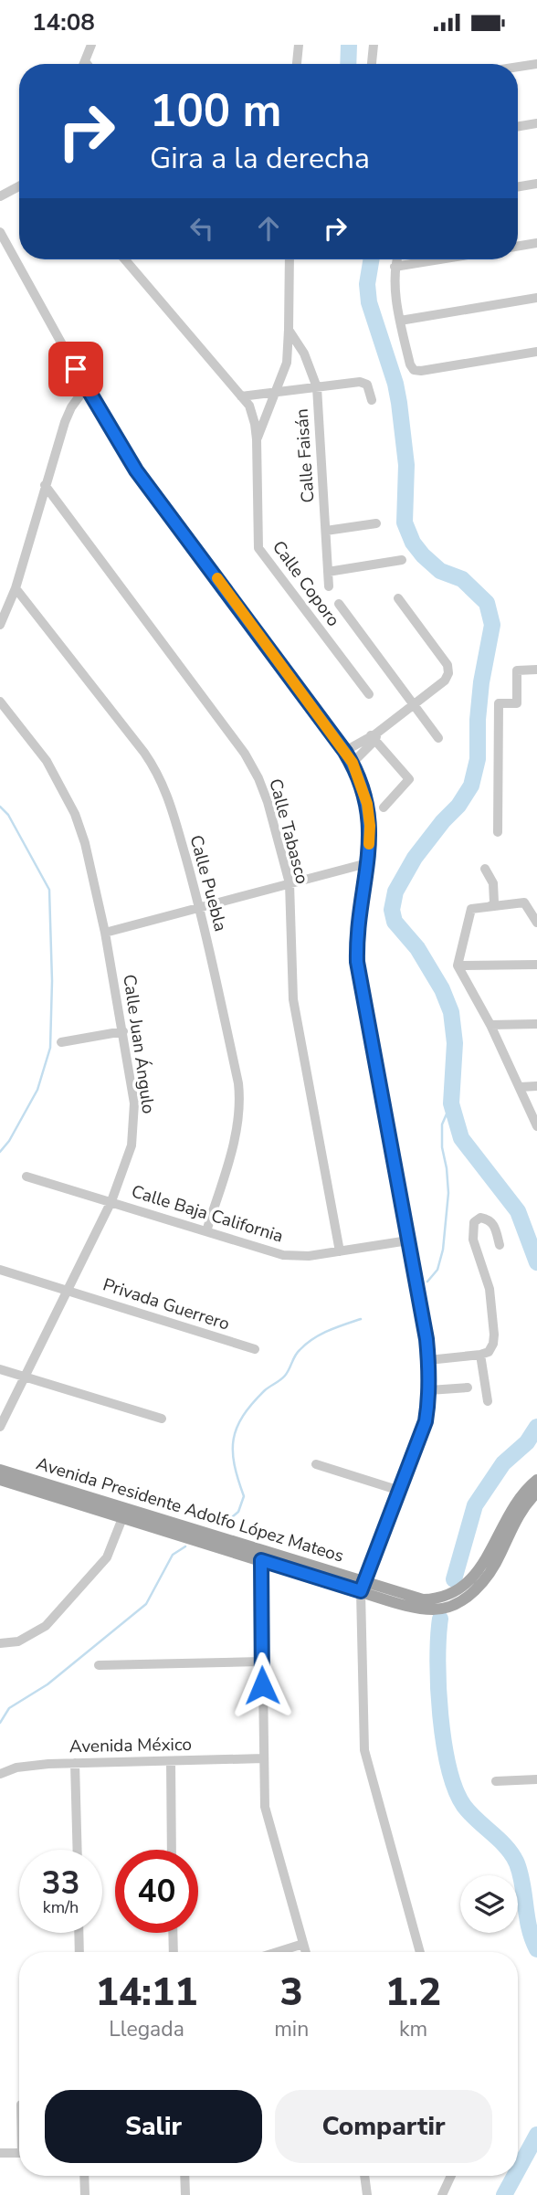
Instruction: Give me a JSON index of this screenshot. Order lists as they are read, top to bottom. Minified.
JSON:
{"streets":{"main road":["Avenida Presidente Adolfo López Mateos"],"street":["Calle Faisán","Calle Coporo","Calle Tabasco","Calle Puebla","Calle Juan Ángulo","Calle Baja California","Privada Guerrero","Avenida México"]},"crossings":[["Calle Faisán","Calle Coporo"],["Calle Tabasco","Calle Baja California"],["Calle Puebla","Calle Baja California"],["Calle Juan Ángulo","Calle Baja California"],["Calle Juan Ángulo","Privada Guerrero"]],"page":{"status":"14:08","turn":["100 m","Gira a la derecha"],"speed":"33 km/h","limit":"40","eta":["14:11","Llegada","3","min","1.2","km"],"buttons":["Salir","Compartir"]}}
